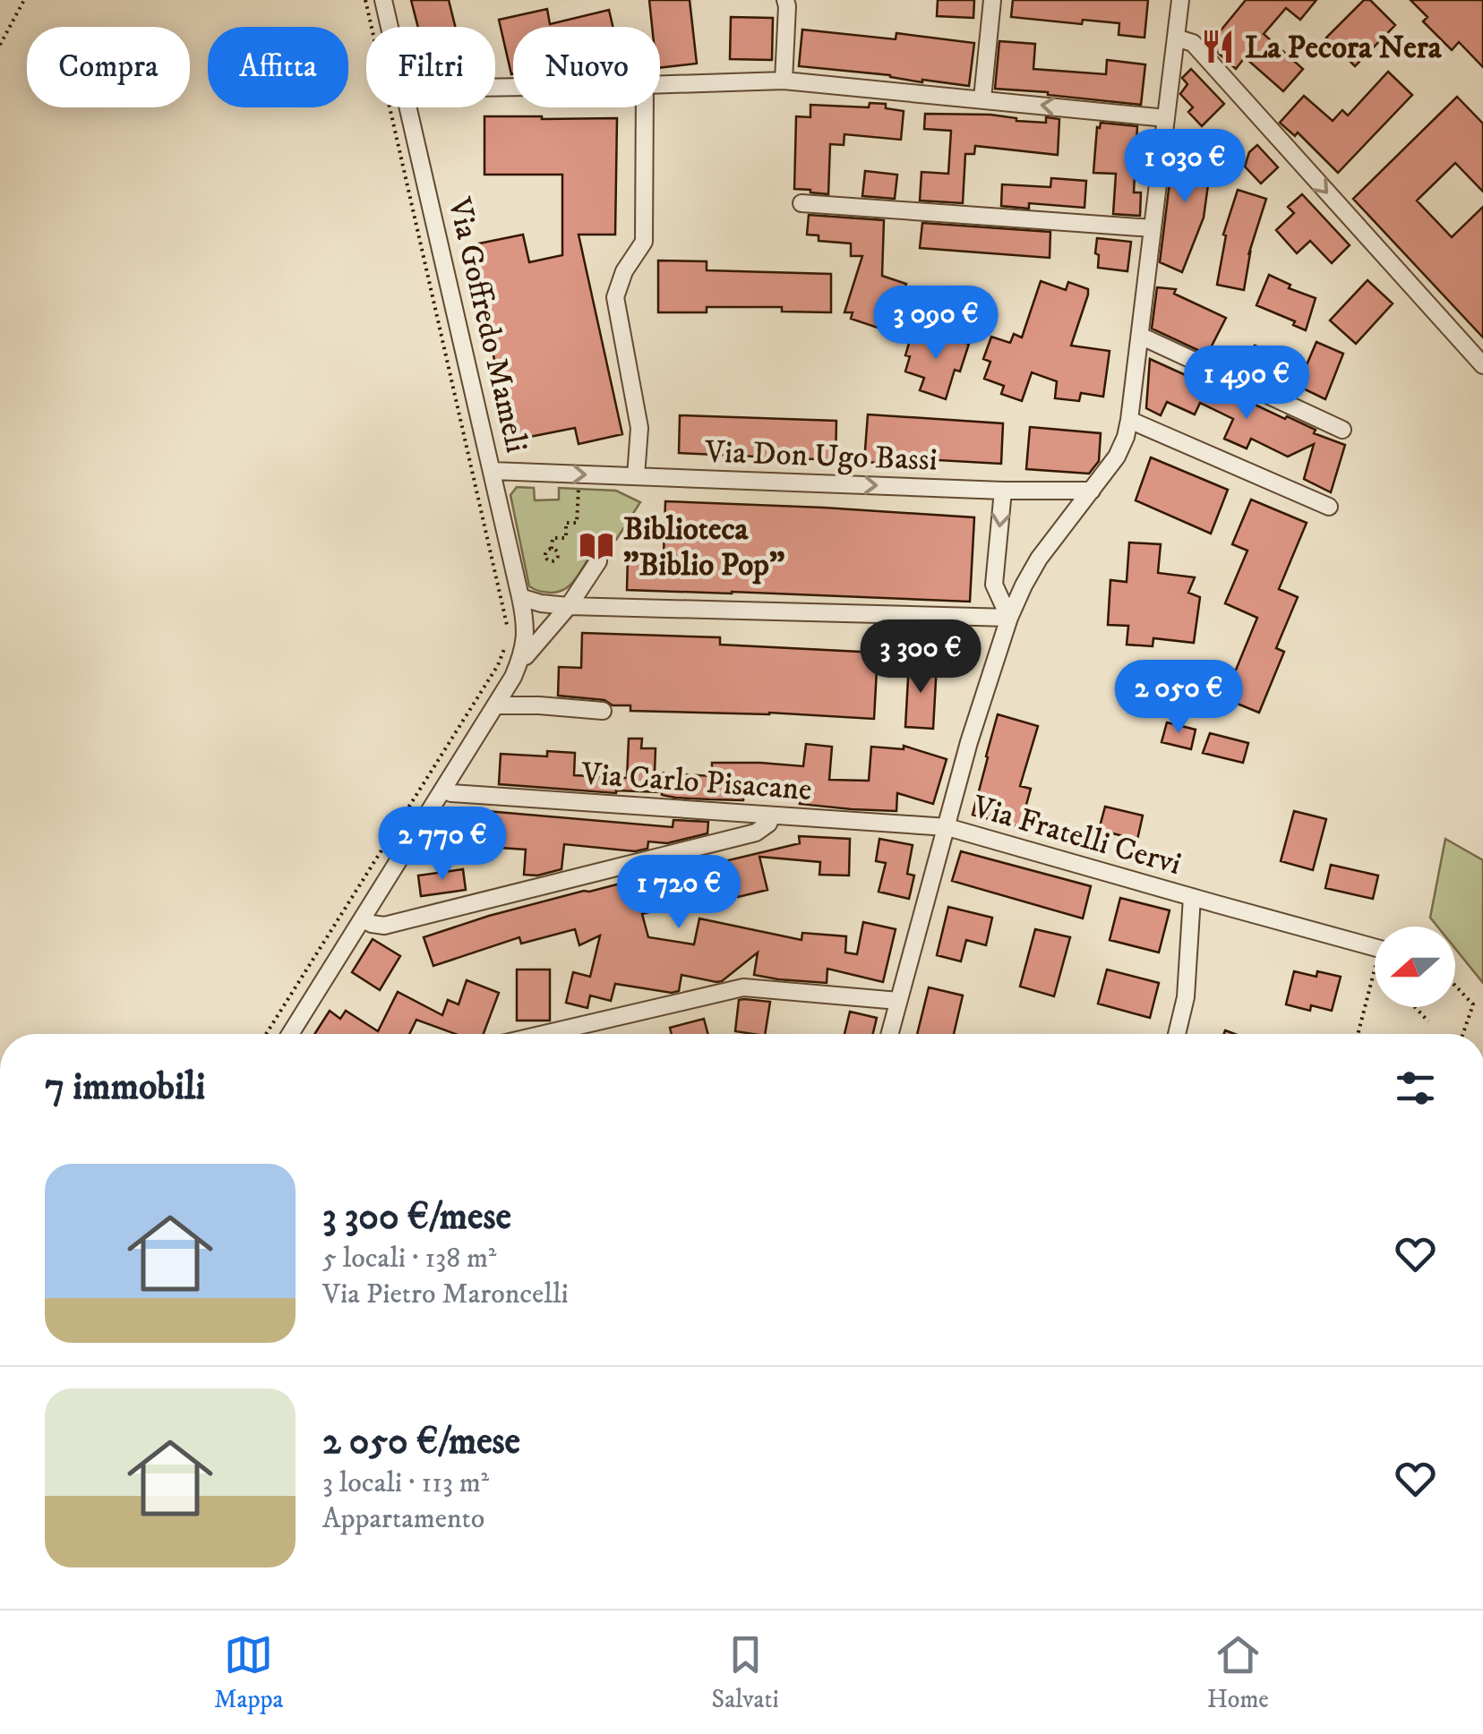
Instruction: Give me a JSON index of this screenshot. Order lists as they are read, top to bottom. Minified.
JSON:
{"streets":{"street":["Via Goffredo Mameli","Via Don Ugo Bassi","Via Carlo Pisacane","Via Fratelli Cervi"]},"crossings":[["Via Goffredo Mameli","Via Don Ugo Bassi"],["Via Goffredo Mameli","Via Carlo Pisacane"],["Via Carlo Pisacane","Via Fratelli Cervi"]],"places":{"restaurant":["La Pecora Nera"],"library":["Biblioteca \"Biblio Pop\""]},"north":"left","page":{"chip":["Compra","Affitta","Filtri","Nuovo"],"price":["1 030 €","3 090 €","1 490 €","3 300 €","2 050 €","2 770 €","1 720 €"],"heading":"7 immobili","list":[{"name":"3 300 €/mese","note":"5 locali · 138 m² · Via Pietro Maroncelli"},{"name":"2 050 €/mese","note":"3 locali · 113 m² · Appartamento"}],"tabs":["Mappa","Salvati","Home"]}}
